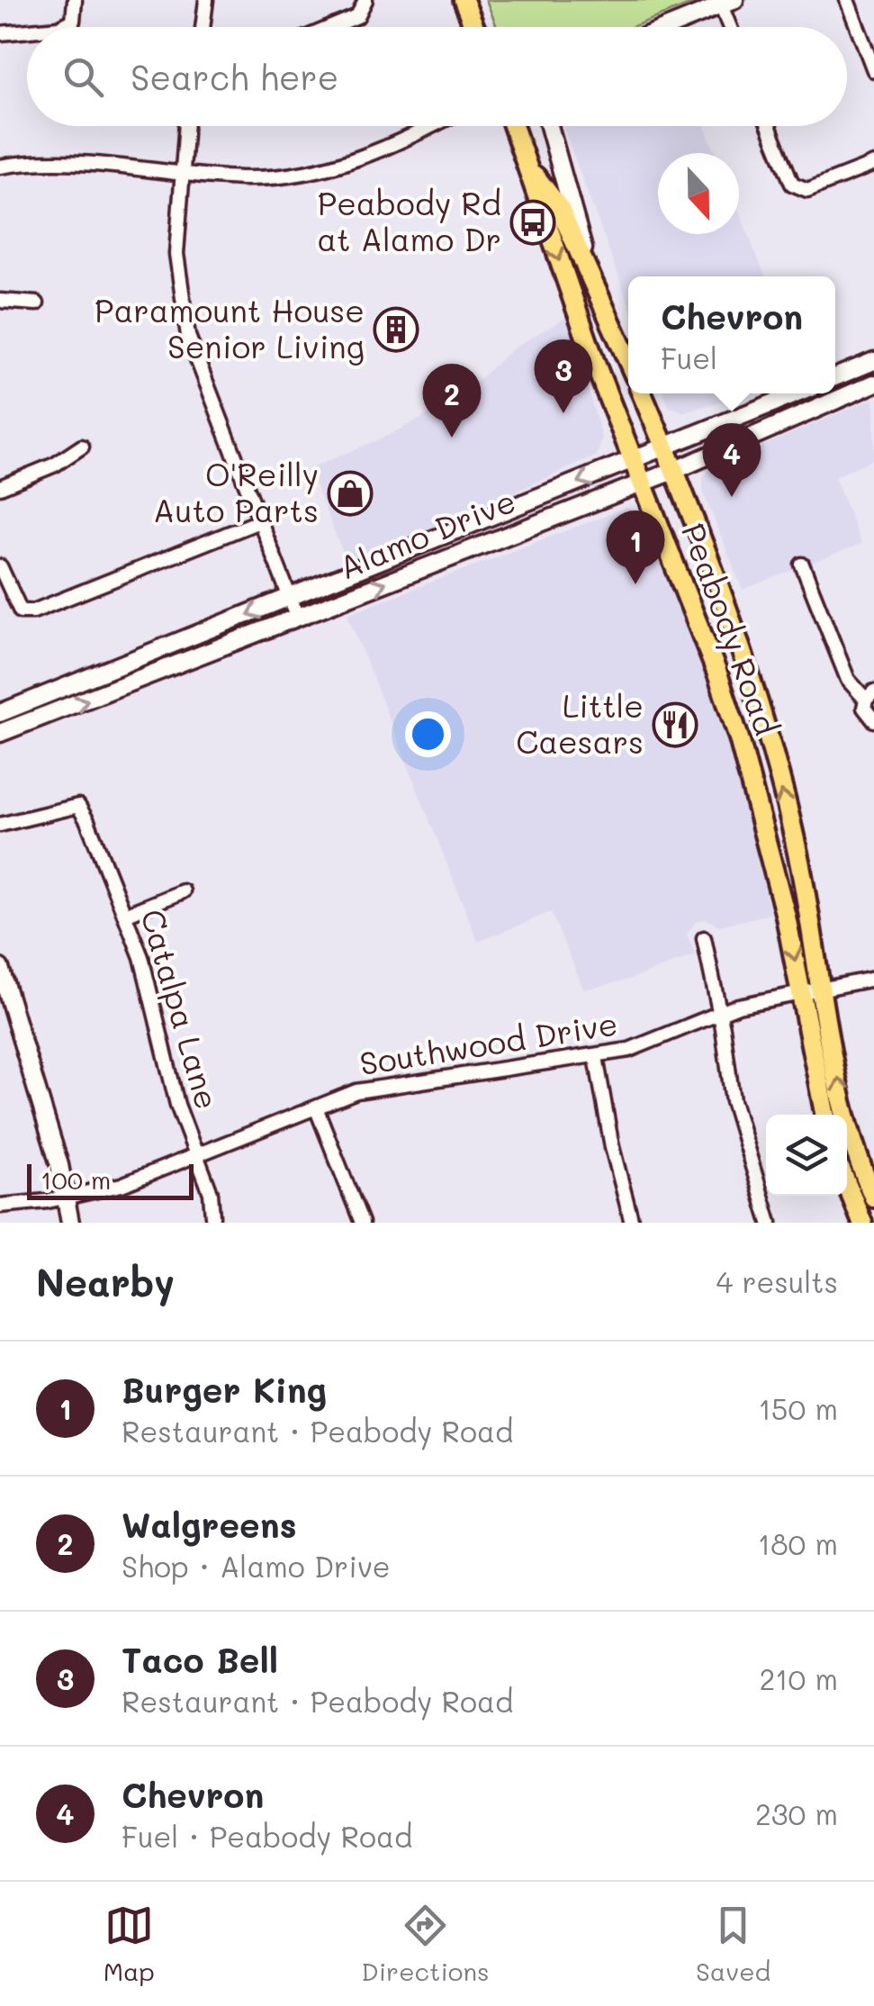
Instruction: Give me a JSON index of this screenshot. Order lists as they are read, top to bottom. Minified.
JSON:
{"streets":{"main road":["Alamo Drive","Peabody Road"],"street":["Catalpa Lane","Southwood Drive"]},"crossings":[["Alamo Drive","Peabody Road"],["Peabody Road","Southwood Drive"],["Catalpa Lane","Southwood Drive"]],"places":{"bus stop":["Peabody Rd at Alamo Dr"],"building":["Paramount House Senior Living"],"shop":["O'Reilly Auto Parts"],"restaurant":["Little Caesars"]},"scale_bar":"100 m","north":"bottom","page":{"search":"Search here","popup":["Chevron","Fuel"],"pins":["3","2","4","1"],"scale":"100 m","heading":["Nearby","4 results"],"list":[{"mark":"1","name":"Burger King","note":"Restaurant · Peabody Road","value":"150 m"},{"mark":"2","name":"Walgreens","note":"Shop · Alamo Drive","value":"180 m"},{"mark":"3","name":"Taco Bell","note":"Restaurant · Peabody Road","value":"210 m"},{"mark":"4","name":"Chevron","note":"Fuel · Peabody Road","value":"230 m"}],"nav":["Map","Directions","Saved"]}}
